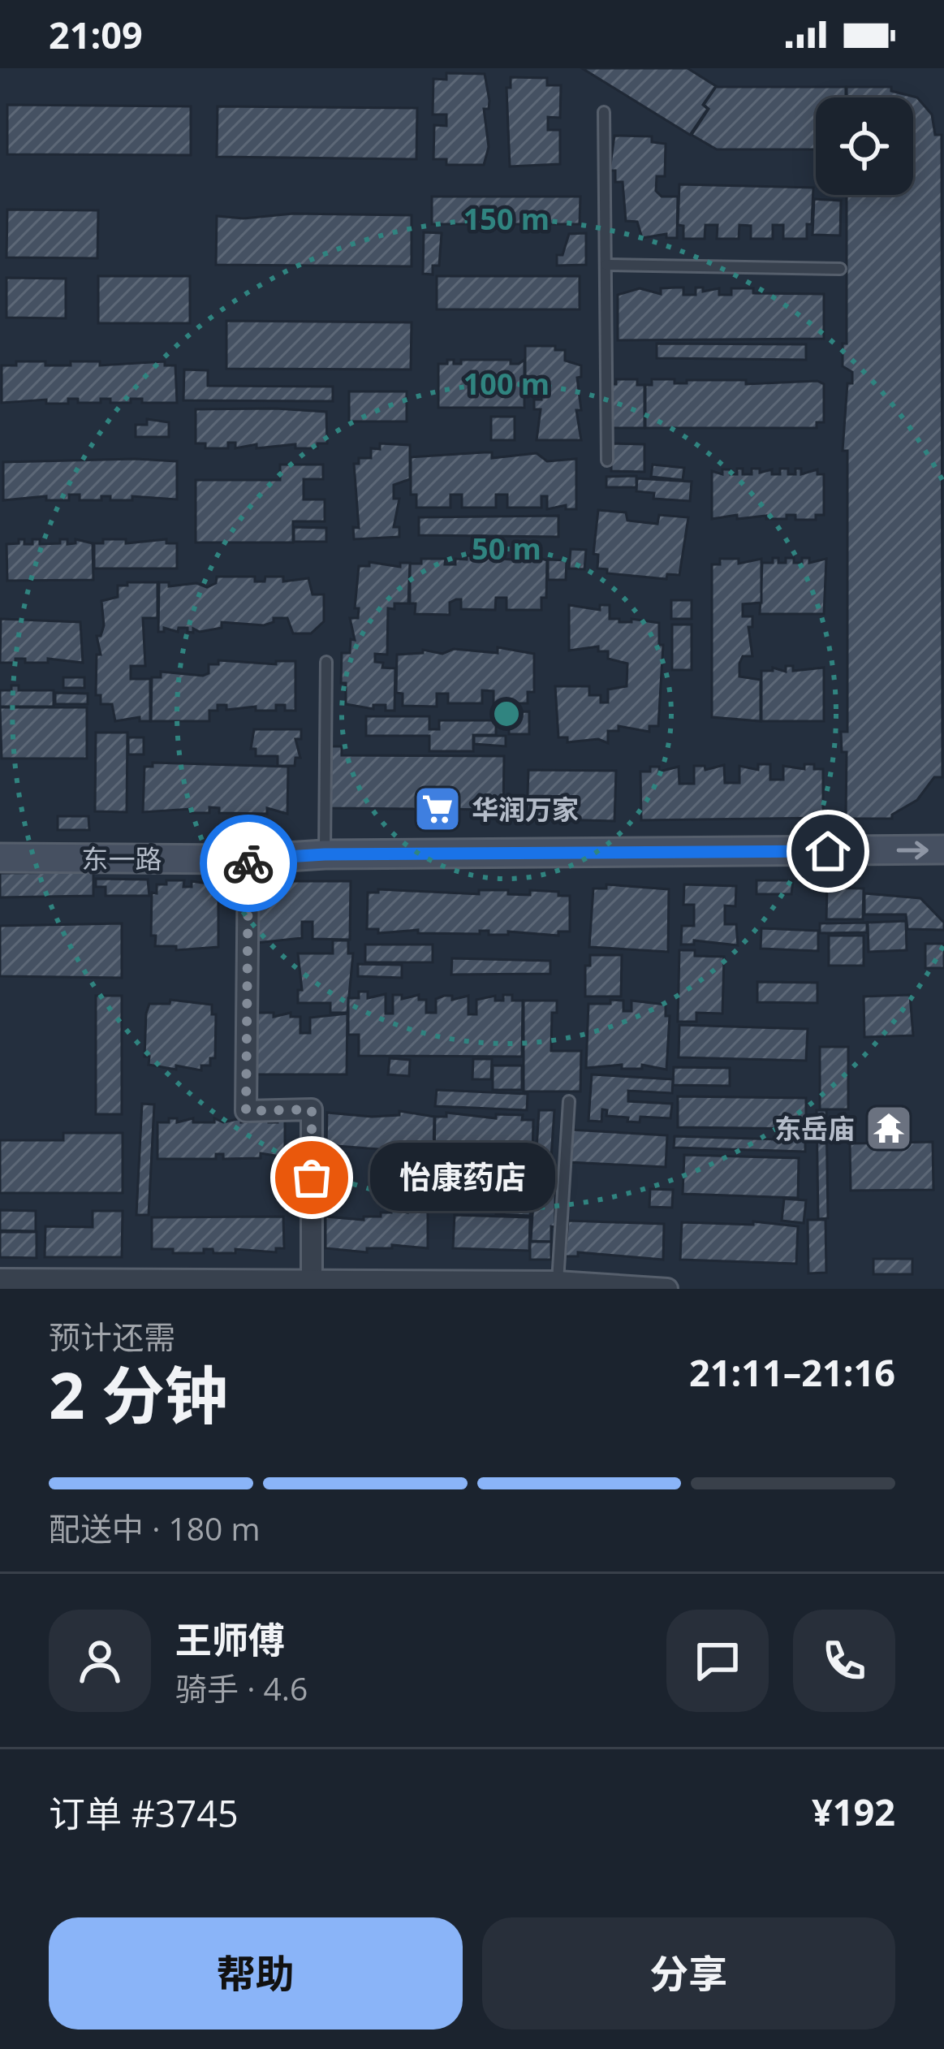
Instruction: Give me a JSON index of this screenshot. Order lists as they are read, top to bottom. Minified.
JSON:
{"streets":{"street":["东一路"]},"one_way":["东一路"],"places":{"supermarket":["华润万家"],"temple":["东岳庙"],"other":["怡康药店"]},"page":{"status":"21:09","bubble":"怡康药店","heading":["2 分钟","预计还需","21:11–21:16"],"panel":["王师傅","骑手 · 4.6","订单 #3745","¥192"],"bar":"配送中 · 180 m","buttons":["帮助","分享"]},"rings":["150 m","100 m","50 m"]}
